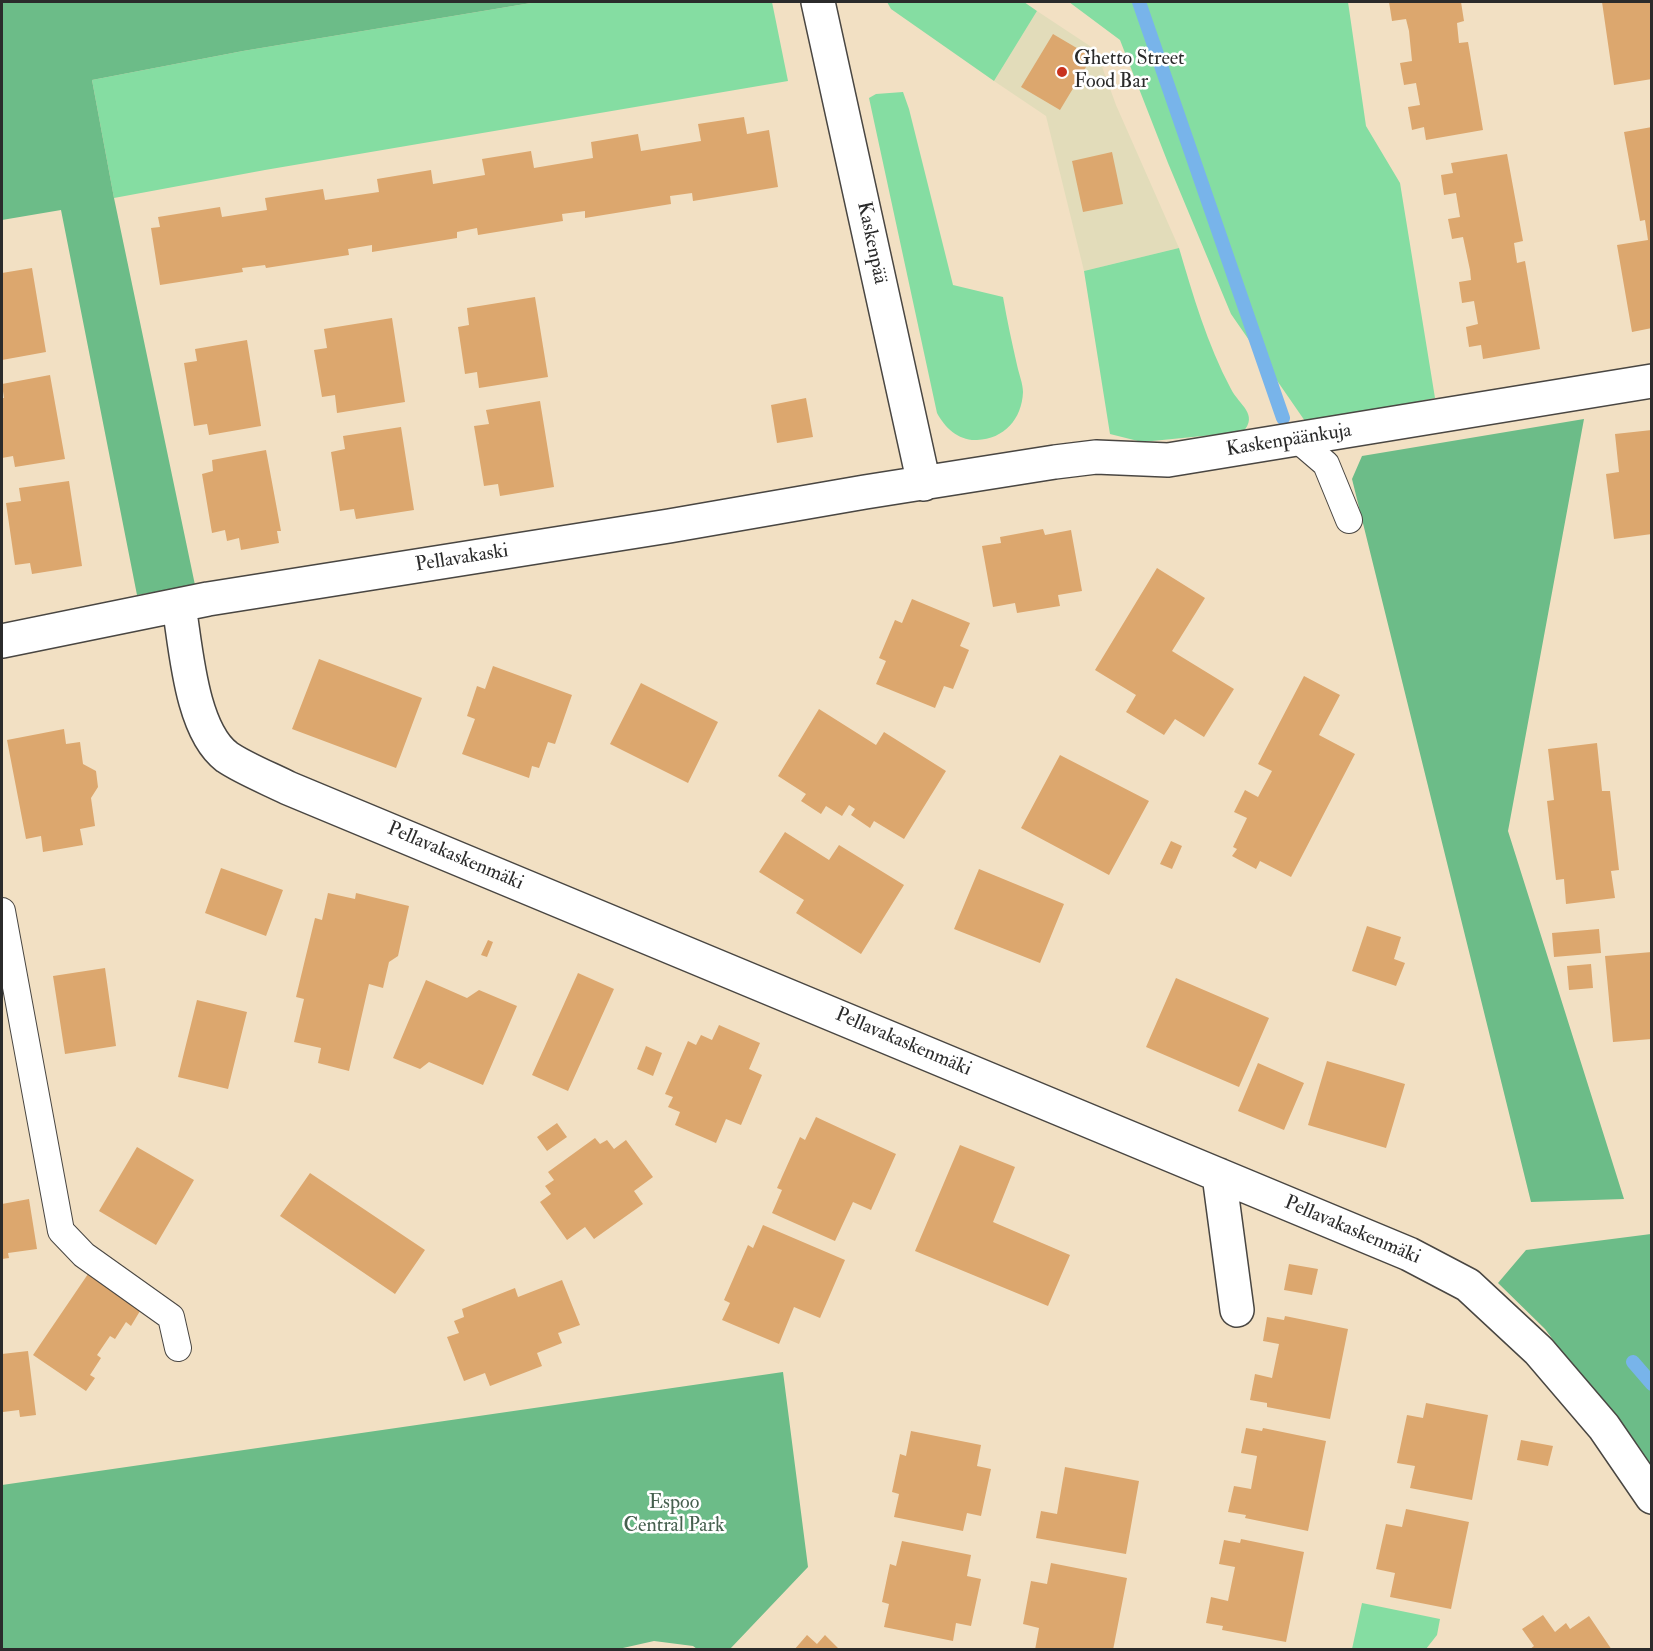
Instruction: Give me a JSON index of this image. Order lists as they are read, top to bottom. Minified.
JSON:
{"streets":{"street":["Kaskenpää","Kaskenpäänkuja","Pellavakaski","Pellavakaskenmäki"]},"crossings":[["Kaskenpää","Kaskenpäänkuja"],["Kaskenpää","Pellavakaski"],["Kaskenpäänkuja","Pellavakaski"],["Pellavakaski","Pellavakaskenmäki"]],"parks":["Espoo Central Park"],"places":["Ghetto Street Food Bar"]}
